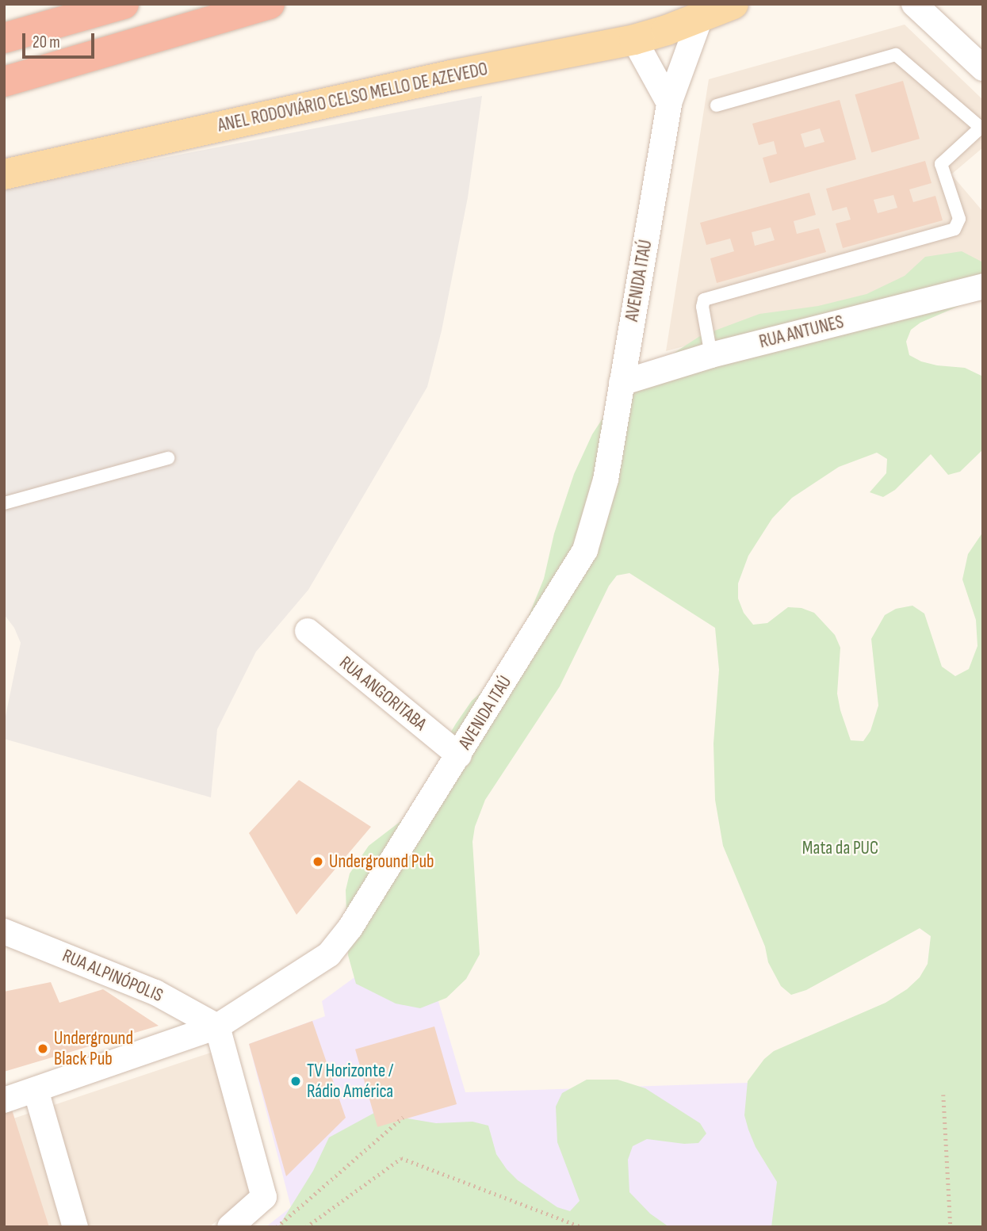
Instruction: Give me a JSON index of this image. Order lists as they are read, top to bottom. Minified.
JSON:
{"streets":{"main road":["ANEL RODOVIÁRIO CELSO MELLO DE AZEVEDO"],"street":["AVENIDA ITAÚ","RUA ANTUNES","RUA ANGORITABA","RUA ALPINÓPOLIS"]},"crossings":[["ANEL RODOVIÁRIO CELSO MELLO DE AZEVEDO","AVENIDA ITAÚ"],["AVENIDA ITAÚ","RUA ANTUNES"],["AVENIDA ITAÚ","RUA ANGORITABA"],["AVENIDA ITAÚ","RUA ALPINÓPOLIS"]],"parks":["Mata da PUC"],"places":["Underground Pub","Underground Black Pub","TV Horizonte / Rádio América"],"scale_bar":"20 m"}
